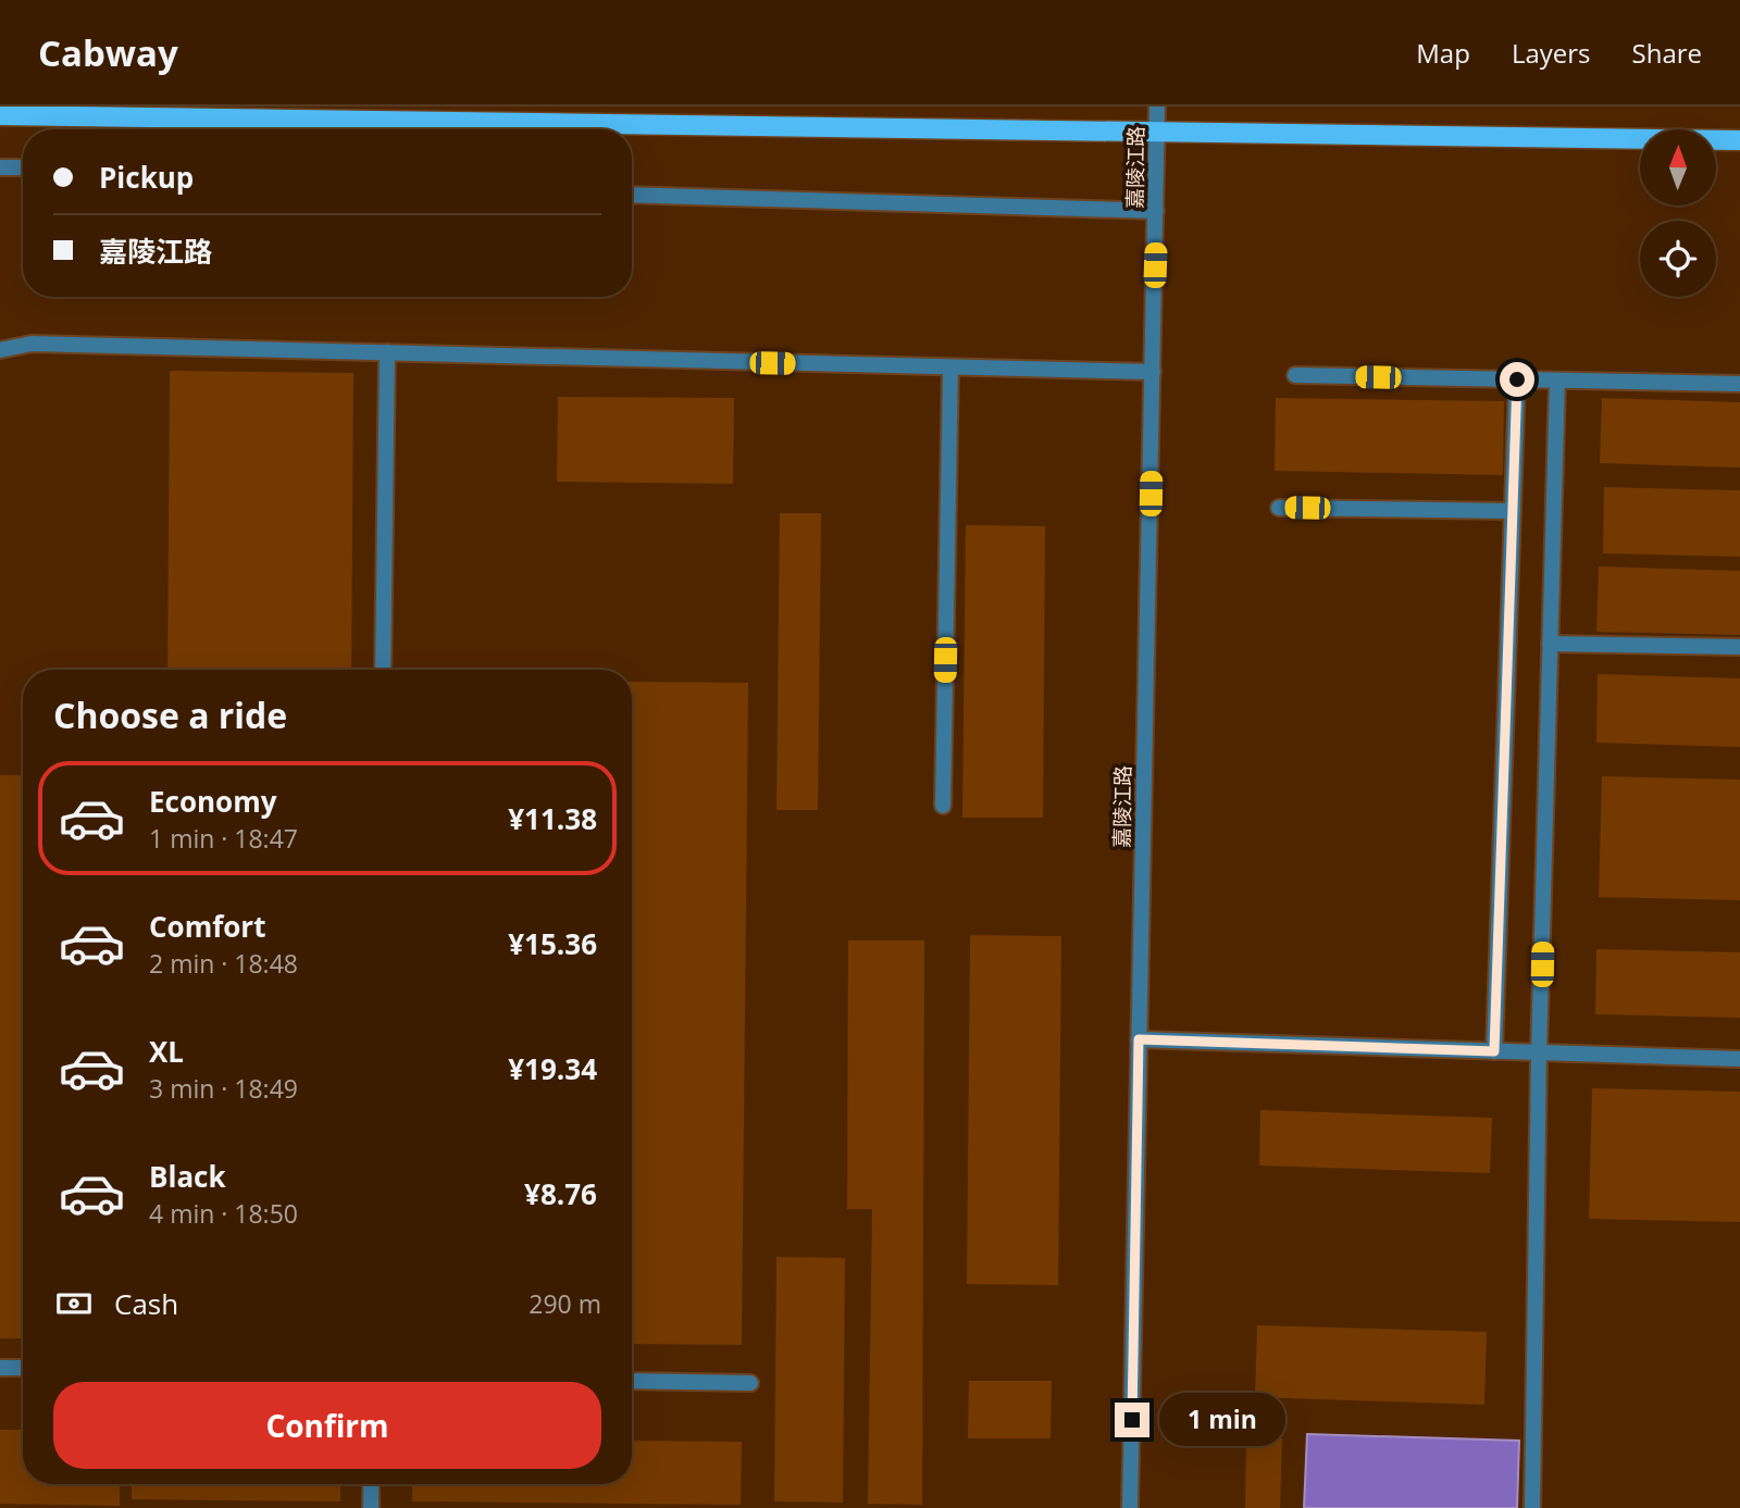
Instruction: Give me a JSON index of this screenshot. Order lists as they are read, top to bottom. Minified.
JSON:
{"streets":{"street":["嘉陵江路"]},"north":"top","page":{"header":"Cabway","nav":["Map","Layers","Share"],"banner":["Pickup","嘉陵江路"],"heading":"Choose a ride","list":[{"name":"Economy","note":"1 min · 18:47","value":"¥11.38"},{"name":"Comfort","note":"2 min · 18:48","value":"¥15.36"},{"name":"XL","note":"3 min · 18:49","value":"¥19.34"},{"name":"Black","note":"4 min · 18:50","value":"¥8.76"}],"pay":["Cash","290 m"],"buttons":"Confirm","bubble":"1 min"}}
